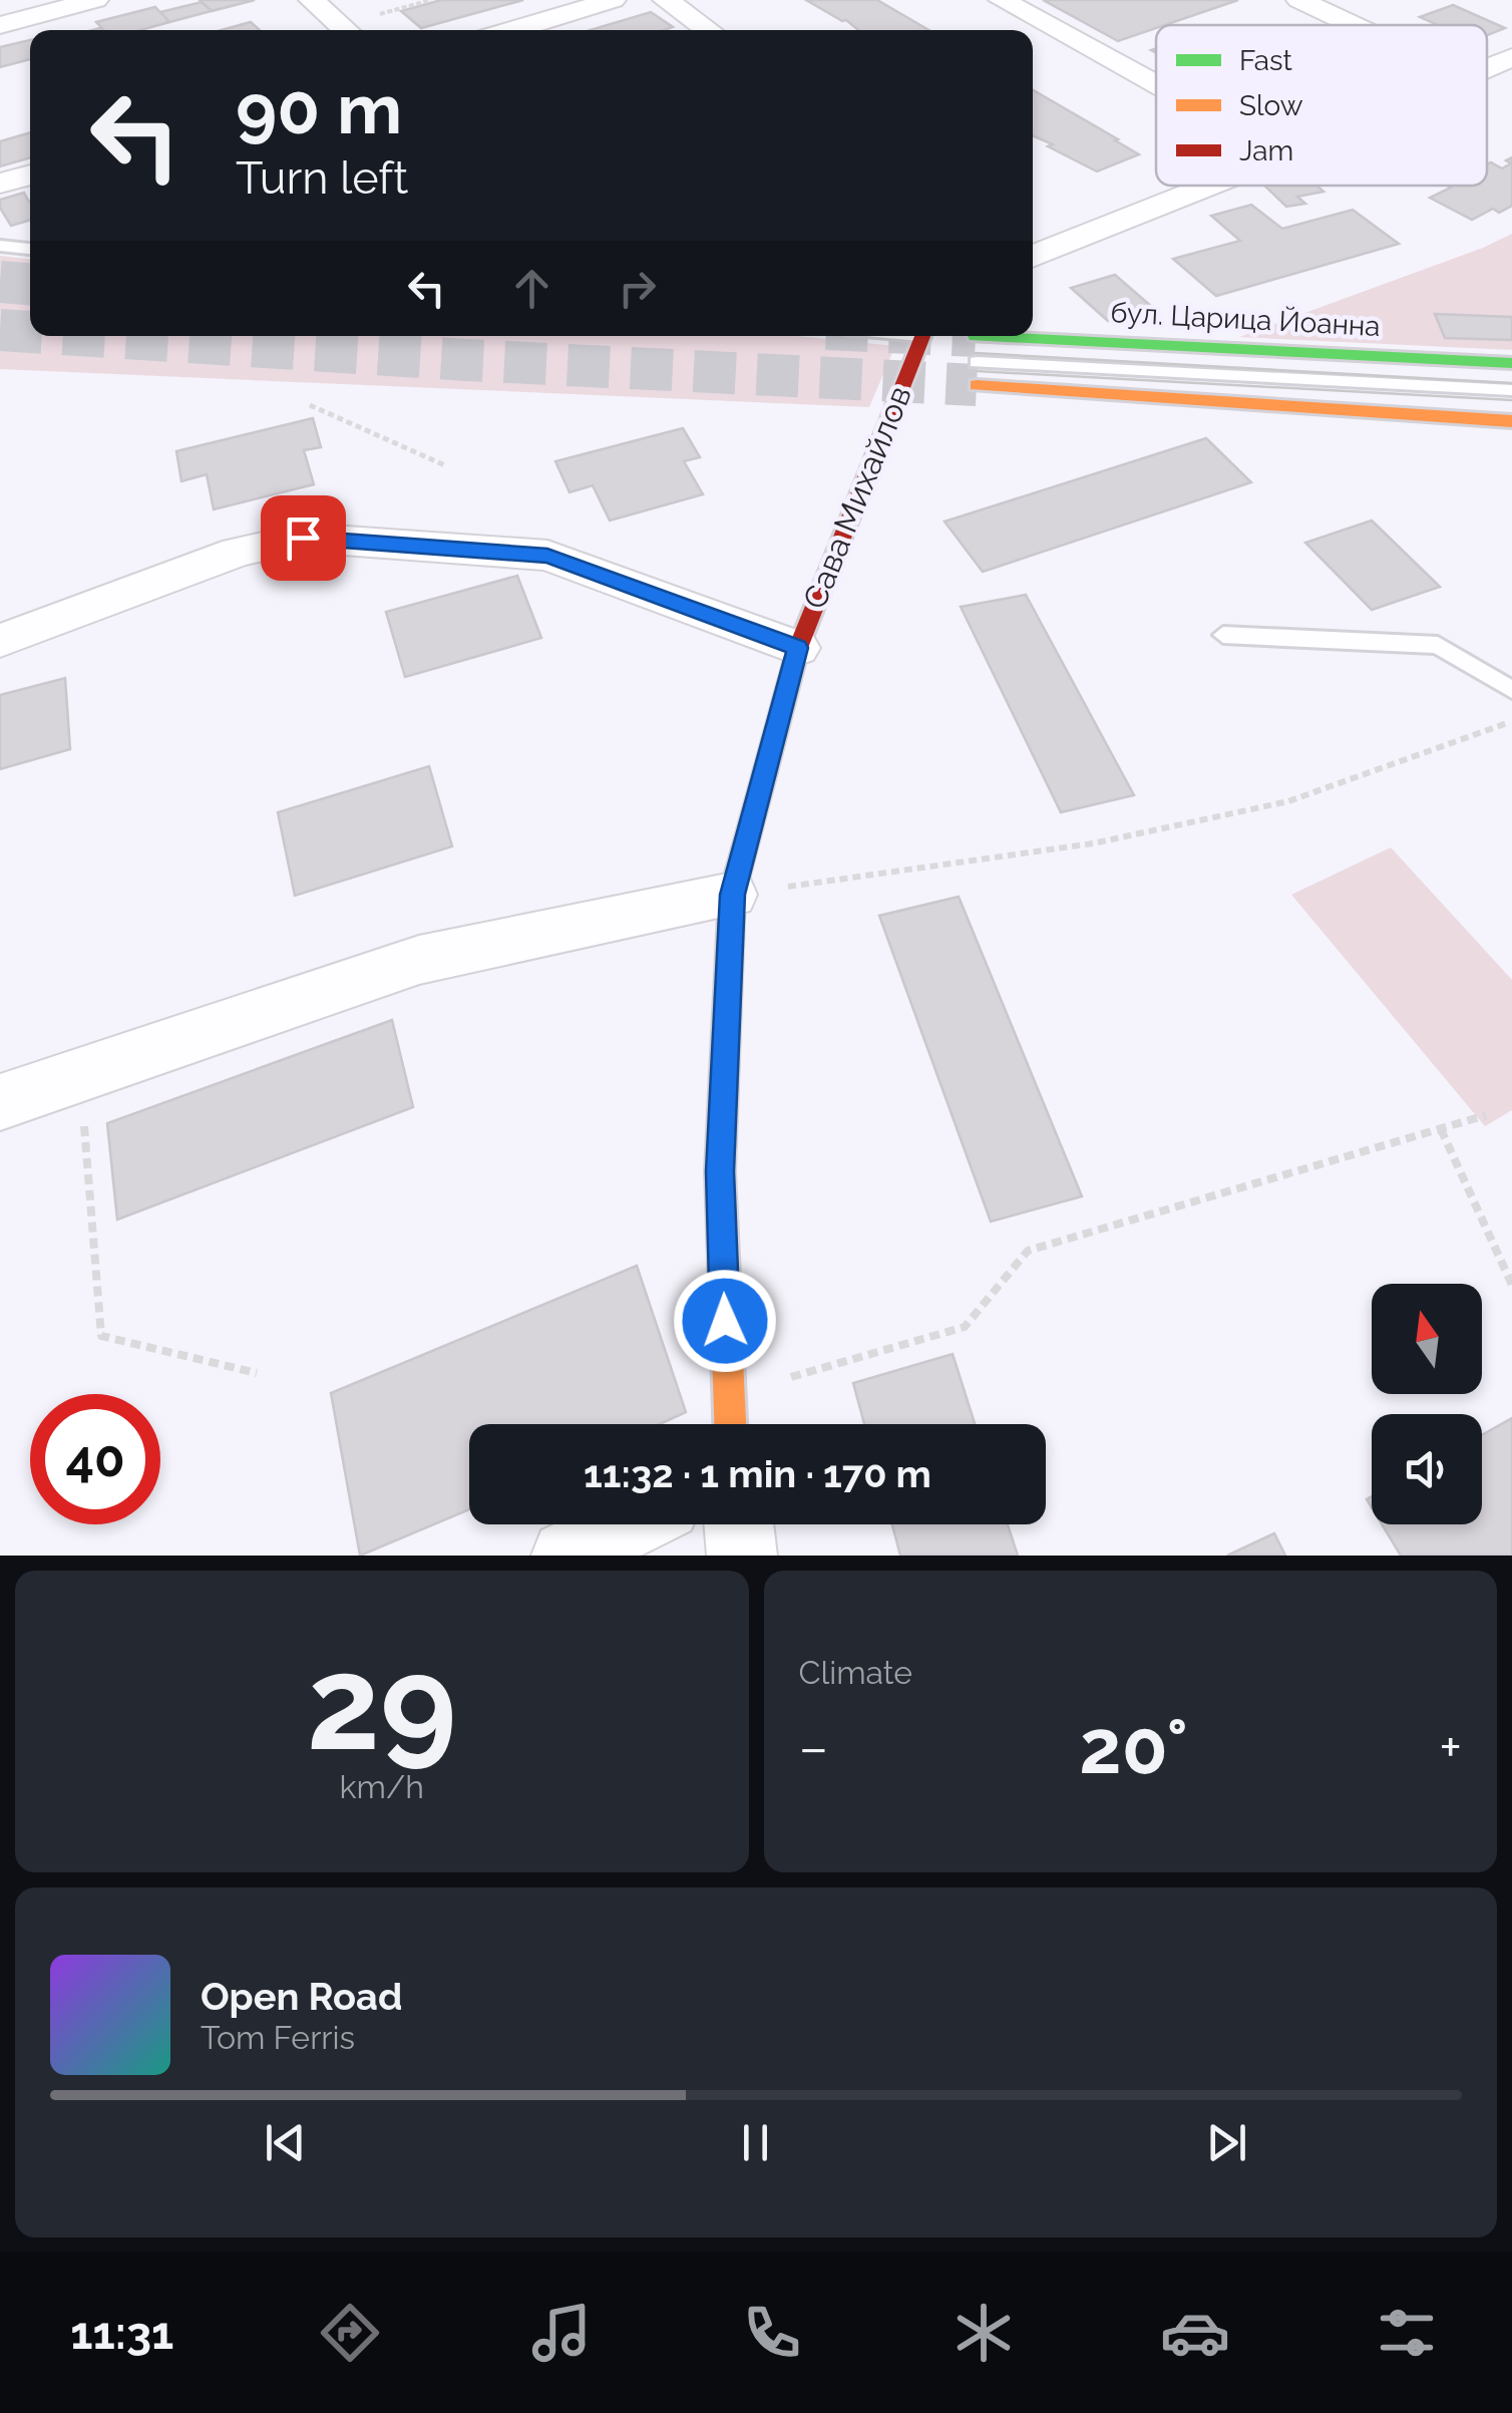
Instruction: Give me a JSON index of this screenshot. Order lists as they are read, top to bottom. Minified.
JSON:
{"streets":{"main road":["бул. Царица Йоанна","Сава Михайлов"]},"legend":["Fast","Slow","Jam"],"north":"top","page":{"turn":["90 m","Turn left"],"limit":"40","trip":"11:32 · 1 min · 170 m","tile":[["29","km/h"],"Climate"],"heat":["−","20°","+"],"song":["Open Road","Tom Ferris"],"tabs":"11:31"}}
